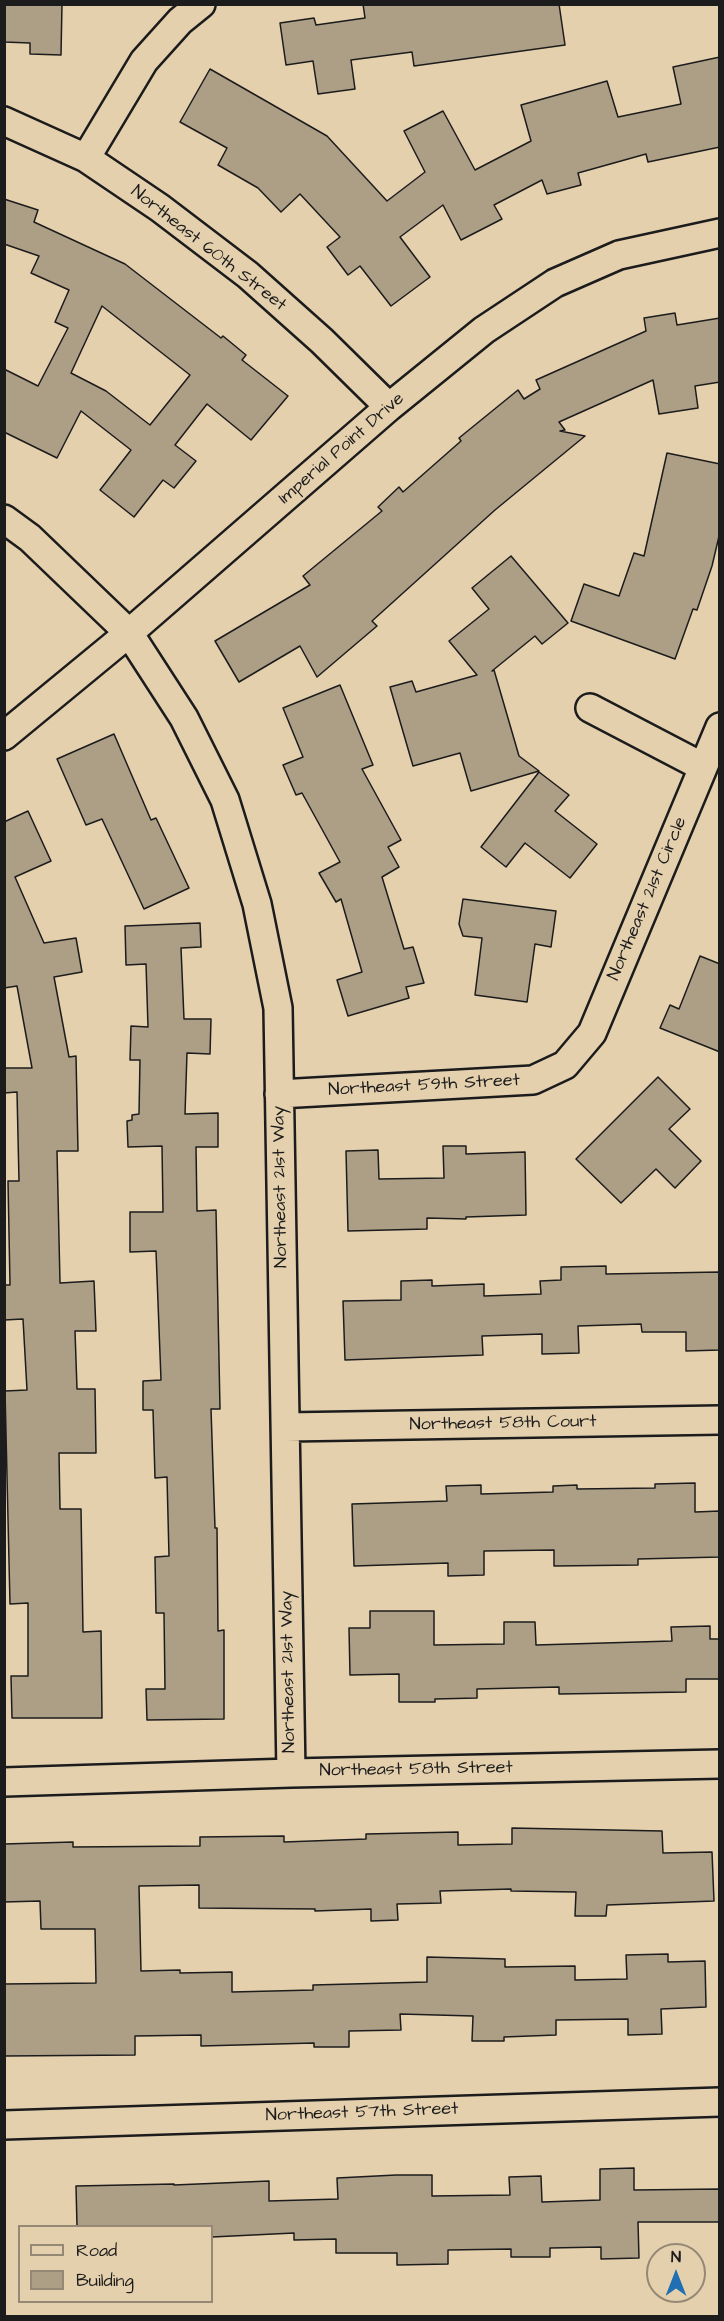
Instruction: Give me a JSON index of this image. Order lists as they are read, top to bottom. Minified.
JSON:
{"streets":{"street":["Northeast 60th Street","Imperial Point Drive","Northeast 21st Circle","Northeast 59th Street","Northeast 21st Way","Northeast 58th Court","Northeast 58th Street","Northeast 57th Street"]},"crossings":[["Northeast 60th Street","Imperial Point Drive"],["Imperial Point Drive","Northeast 21st Way"],["Northeast 21st Circle","Northeast 59th Street"],["Northeast 59th Street","Northeast 21st Way"],["Northeast 21st Way","Northeast 58th Court"],["Northeast 21st Way","Northeast 58th Street"]],"legend":["Road","Building"],"north":"top"}
